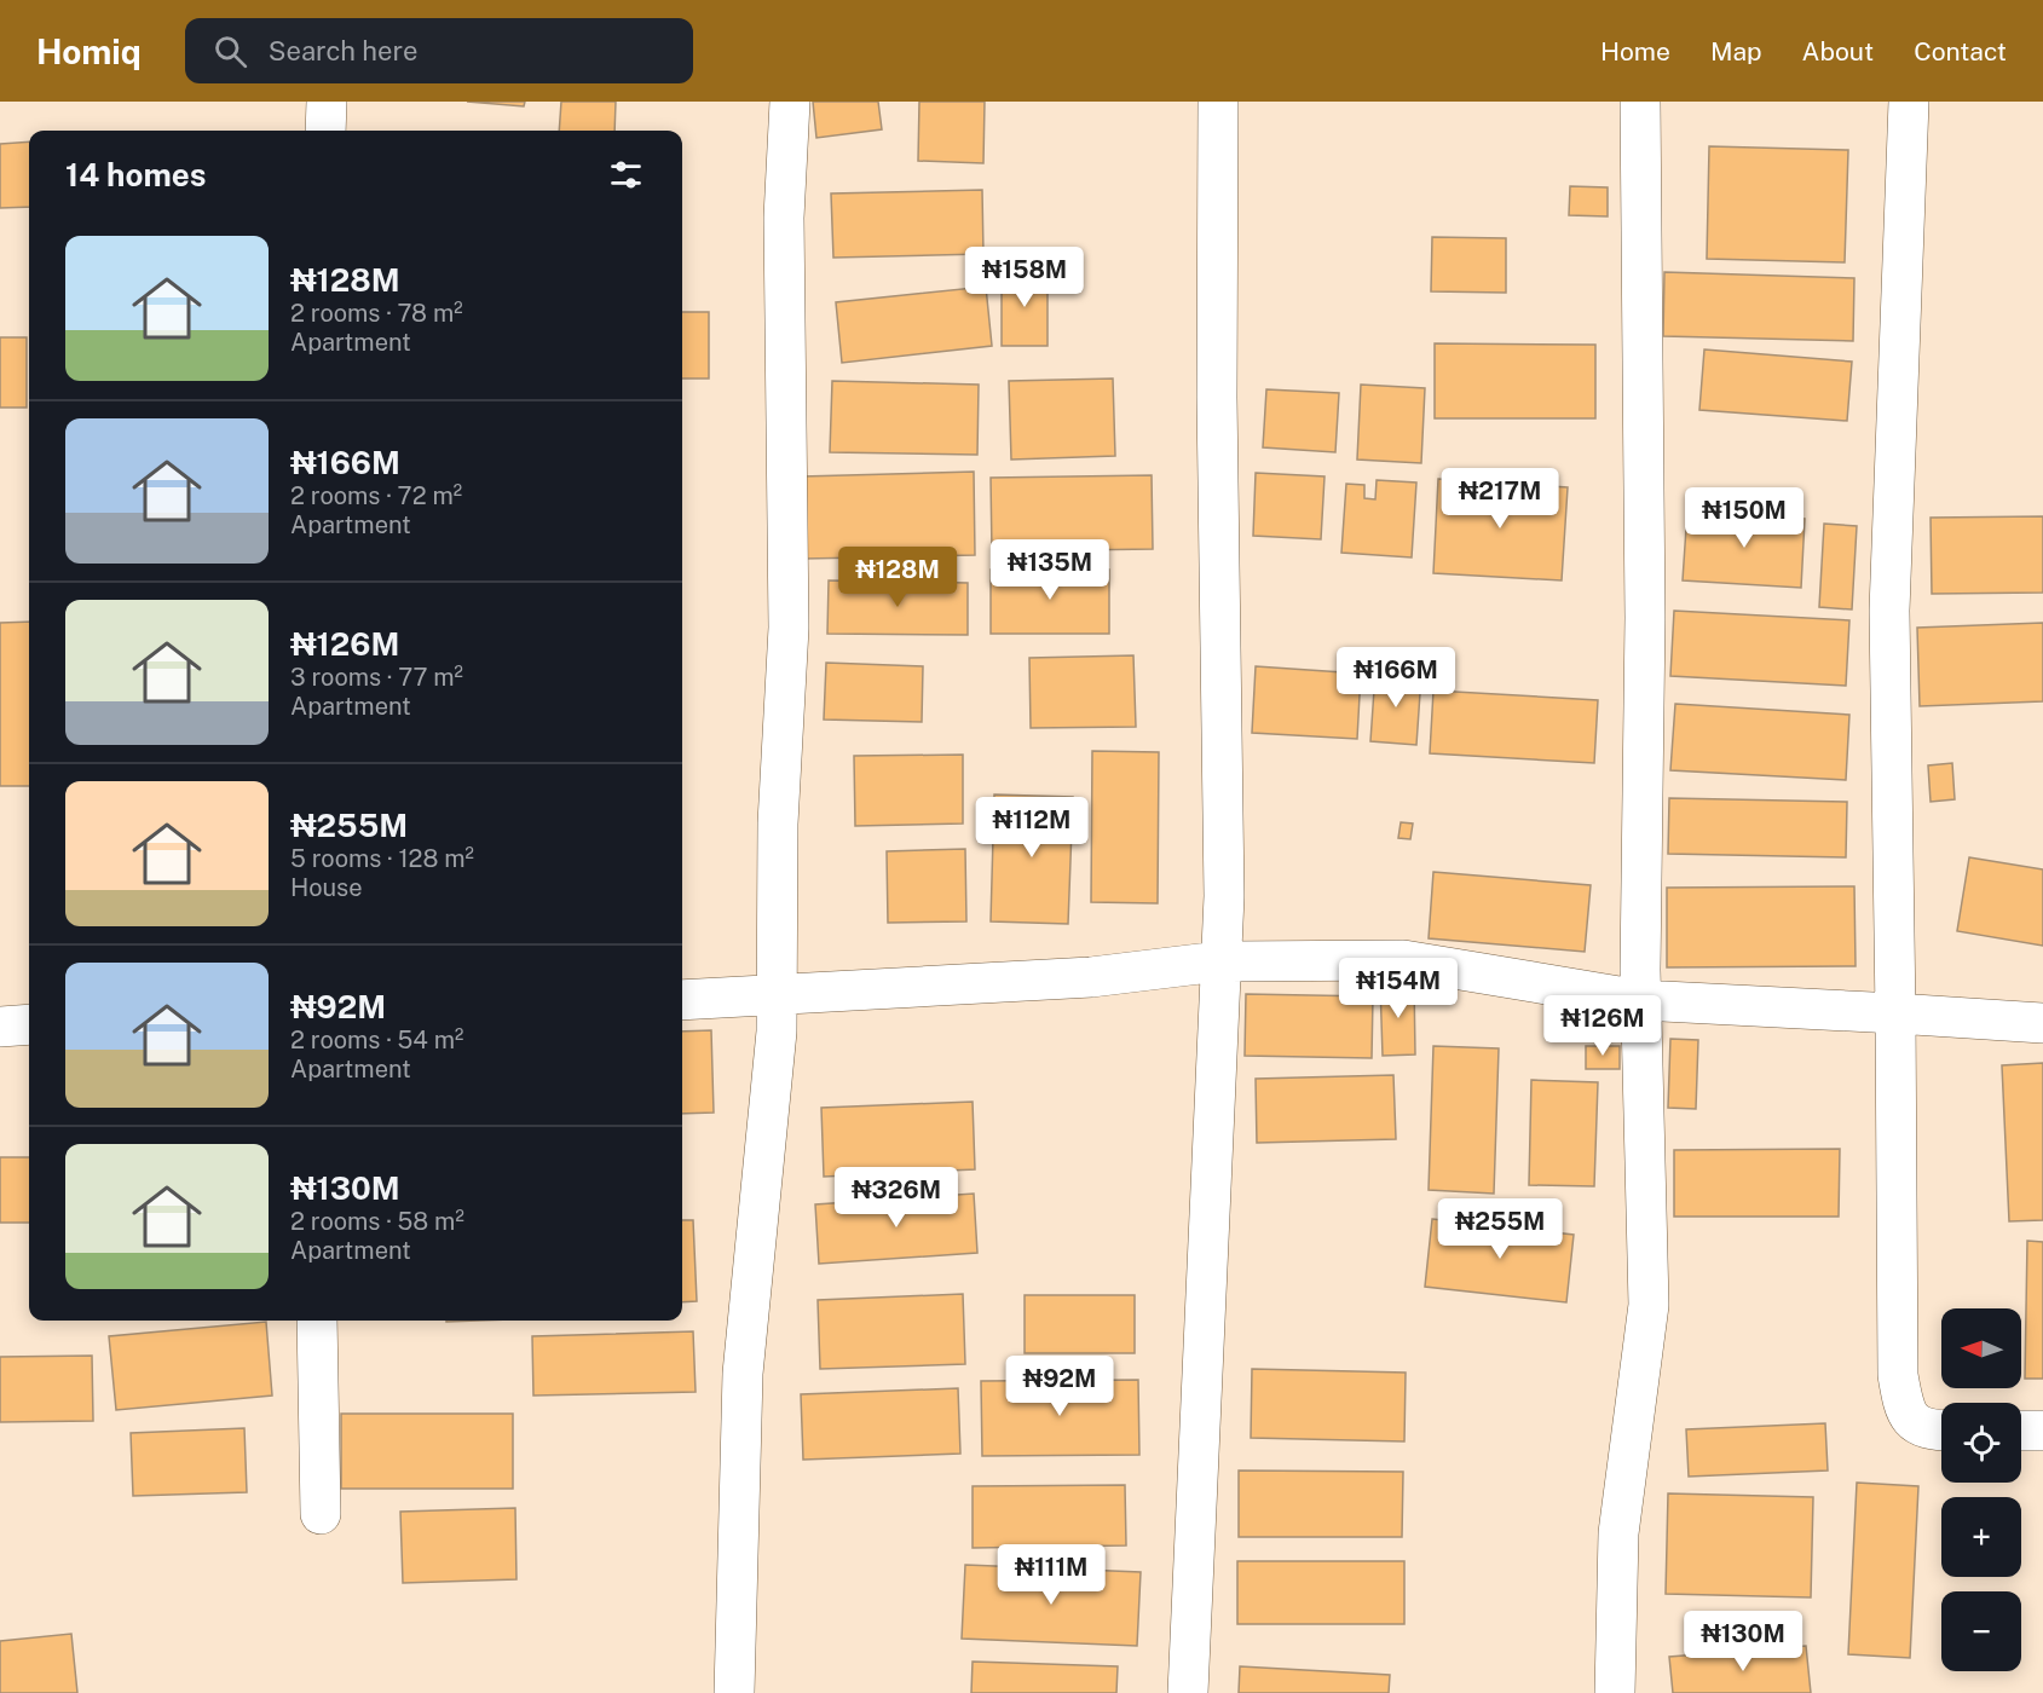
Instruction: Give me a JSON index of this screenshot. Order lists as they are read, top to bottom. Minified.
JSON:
{"north":"left","page":{"header":"Homiq","search":"Search here","nav":["Home","Map","About","Contact"],"heading":"14 homes","list":[{"name":"₦128M","note":"2 rooms · 78 m² · Apartment"},{"name":"₦166M","note":"2 rooms · 72 m² · Apartment"},{"name":"₦126M","note":"3 rooms · 77 m² · Apartment"},{"name":"₦255M","note":"5 rooms · 128 m² · House"},{"name":"₦92M","note":"2 rooms · 54 m² · Apartment"},{"name":"₦130M","note":"2 rooms · 58 m² · Apartment"}],"price":["₦158M","₦217M","₦150M","₦135M","₦128M","₦166M","₦112M","₦154M","₦126M","₦326M","₦255M","₦92M","₦111M","₦130M"],"map_buttons":["+","−"]}}
